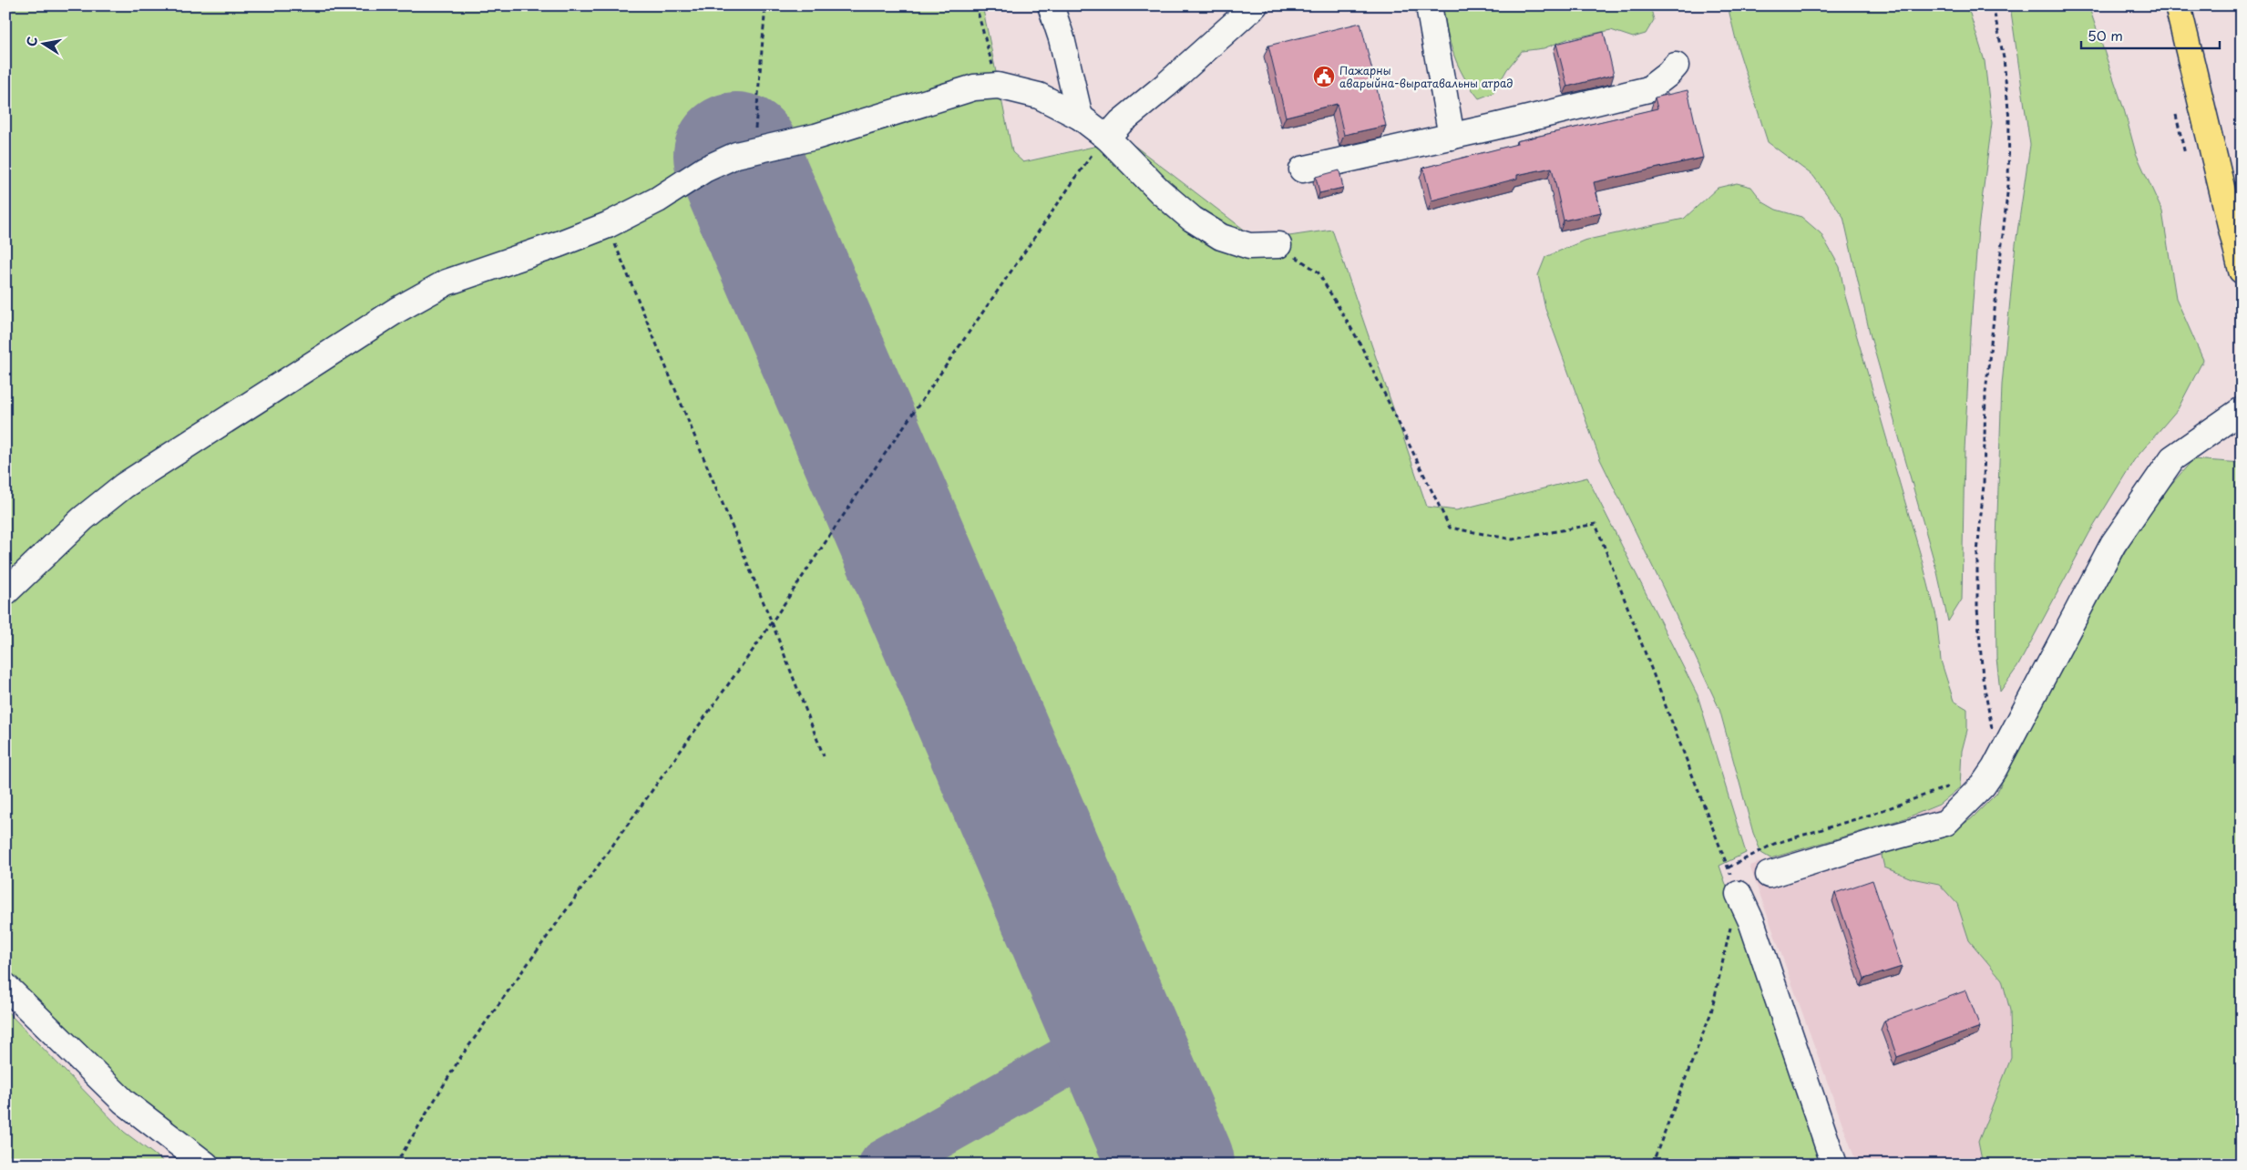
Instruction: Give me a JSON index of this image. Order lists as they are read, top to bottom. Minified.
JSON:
{"places":{"public building":["Пажарны аварыйна-выратавальны атрад"]},"scale_bar":"50 m","north":"left"}
